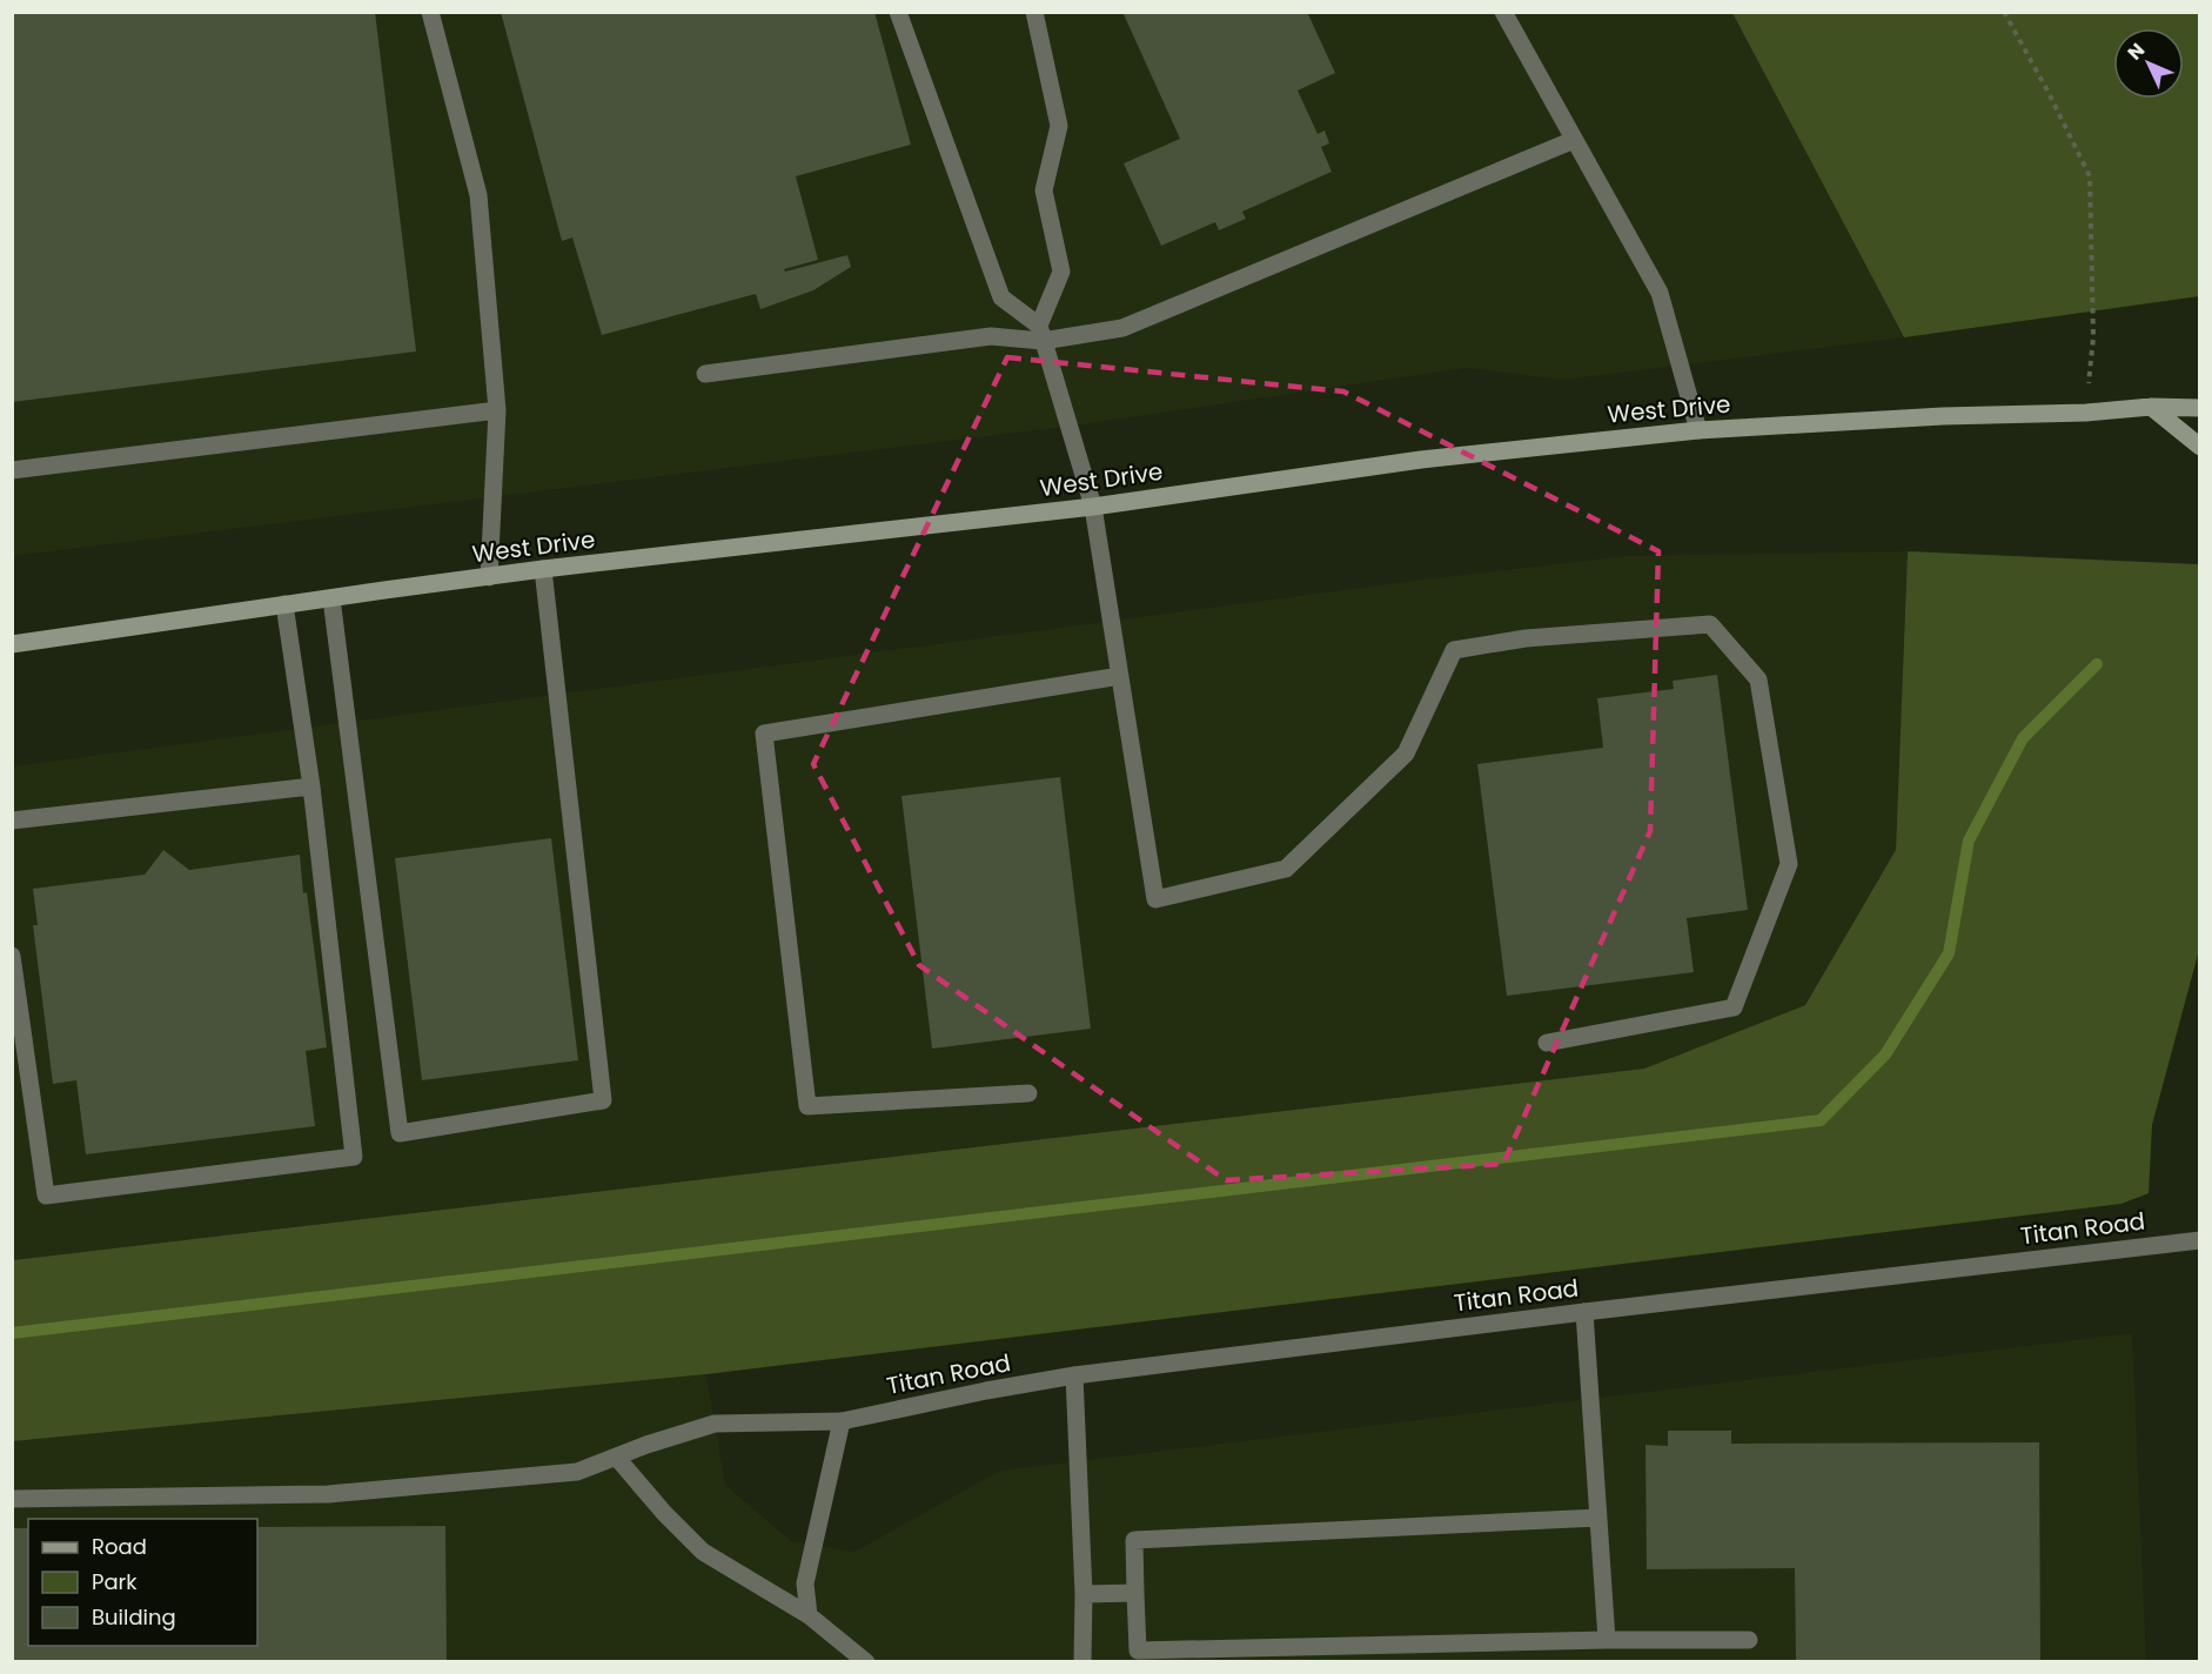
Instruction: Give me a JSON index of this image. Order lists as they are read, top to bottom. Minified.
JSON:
{"streets":{"street":["West Drive","Titan Road"]},"legend":["Road","Park","Building"],"north":"top left"}
